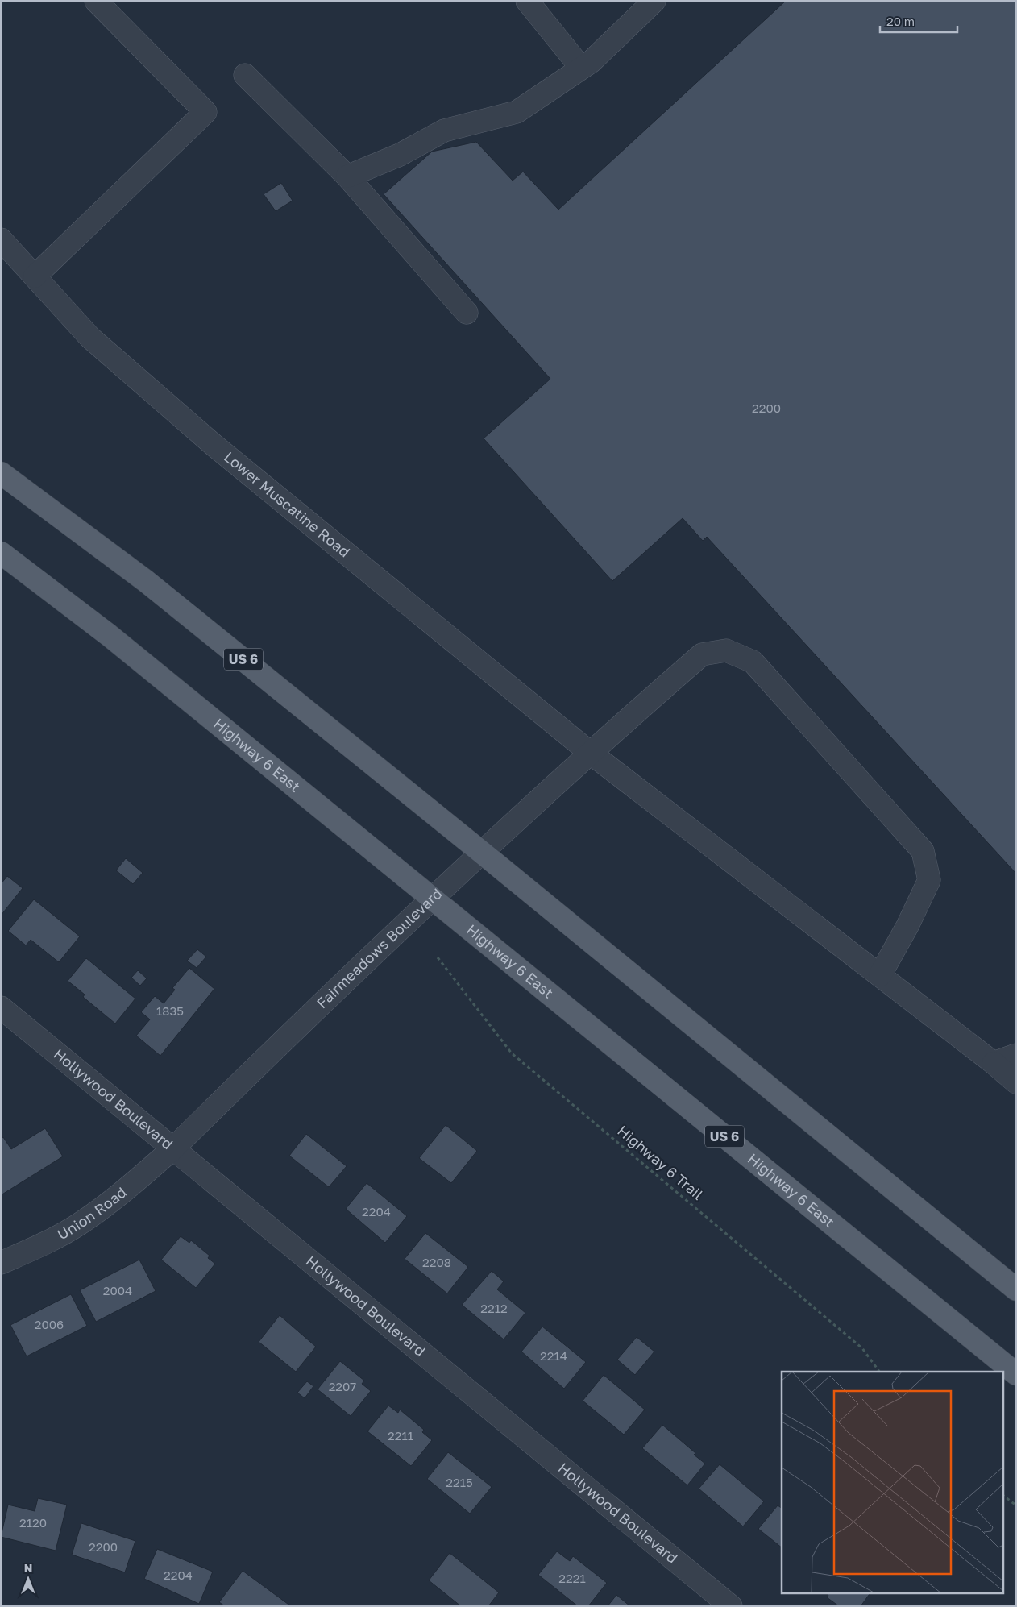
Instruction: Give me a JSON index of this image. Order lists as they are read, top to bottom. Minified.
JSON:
{"streets":{"main road":["US 6","Highway 6 East"],"street":["Lower Muscatine Road","Fairmeadows Boulevard","Hollywood Boulevard","Union Road"],"path":["Highway 6 Trail"]},"crossings":[["Lower Muscatine Road","Fairmeadows Boulevard"],["US 6","Fairmeadows Boulevard"],["Highway 6 East","Fairmeadows Boulevard"],["Fairmeadows Boulevard","Hollywood Boulevard"],["Fairmeadows Boulevard","Union Road"],["Hollywood Boulevard","Union Road"]],"house_numbers":["2200","1835","2204","2208","2004","2212","2006","2214","2207","2211","2215","2120","2200","2204","2221"],"scale_bar":"20 m","north":"top"}
